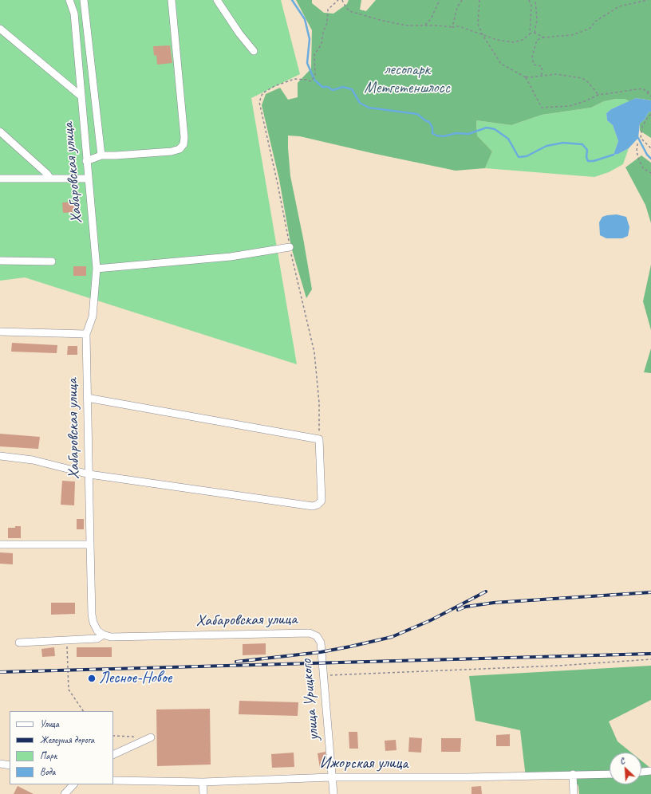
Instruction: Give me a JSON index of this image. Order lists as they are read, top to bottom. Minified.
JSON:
{"streets":{"street":["Хабаровская улица","улица Урицкого","Ижорская улица"]},"crossings":[["Хабаровская улица","улица Урицкого"],["улица Урицкого","Ижорская улица"]],"parks":["лесопарк Метгетеншлосс"],"places":["Лесное-Новое"],"legend":["Улица","Железная дорога","Парк","Вода"],"north":"top left"}
